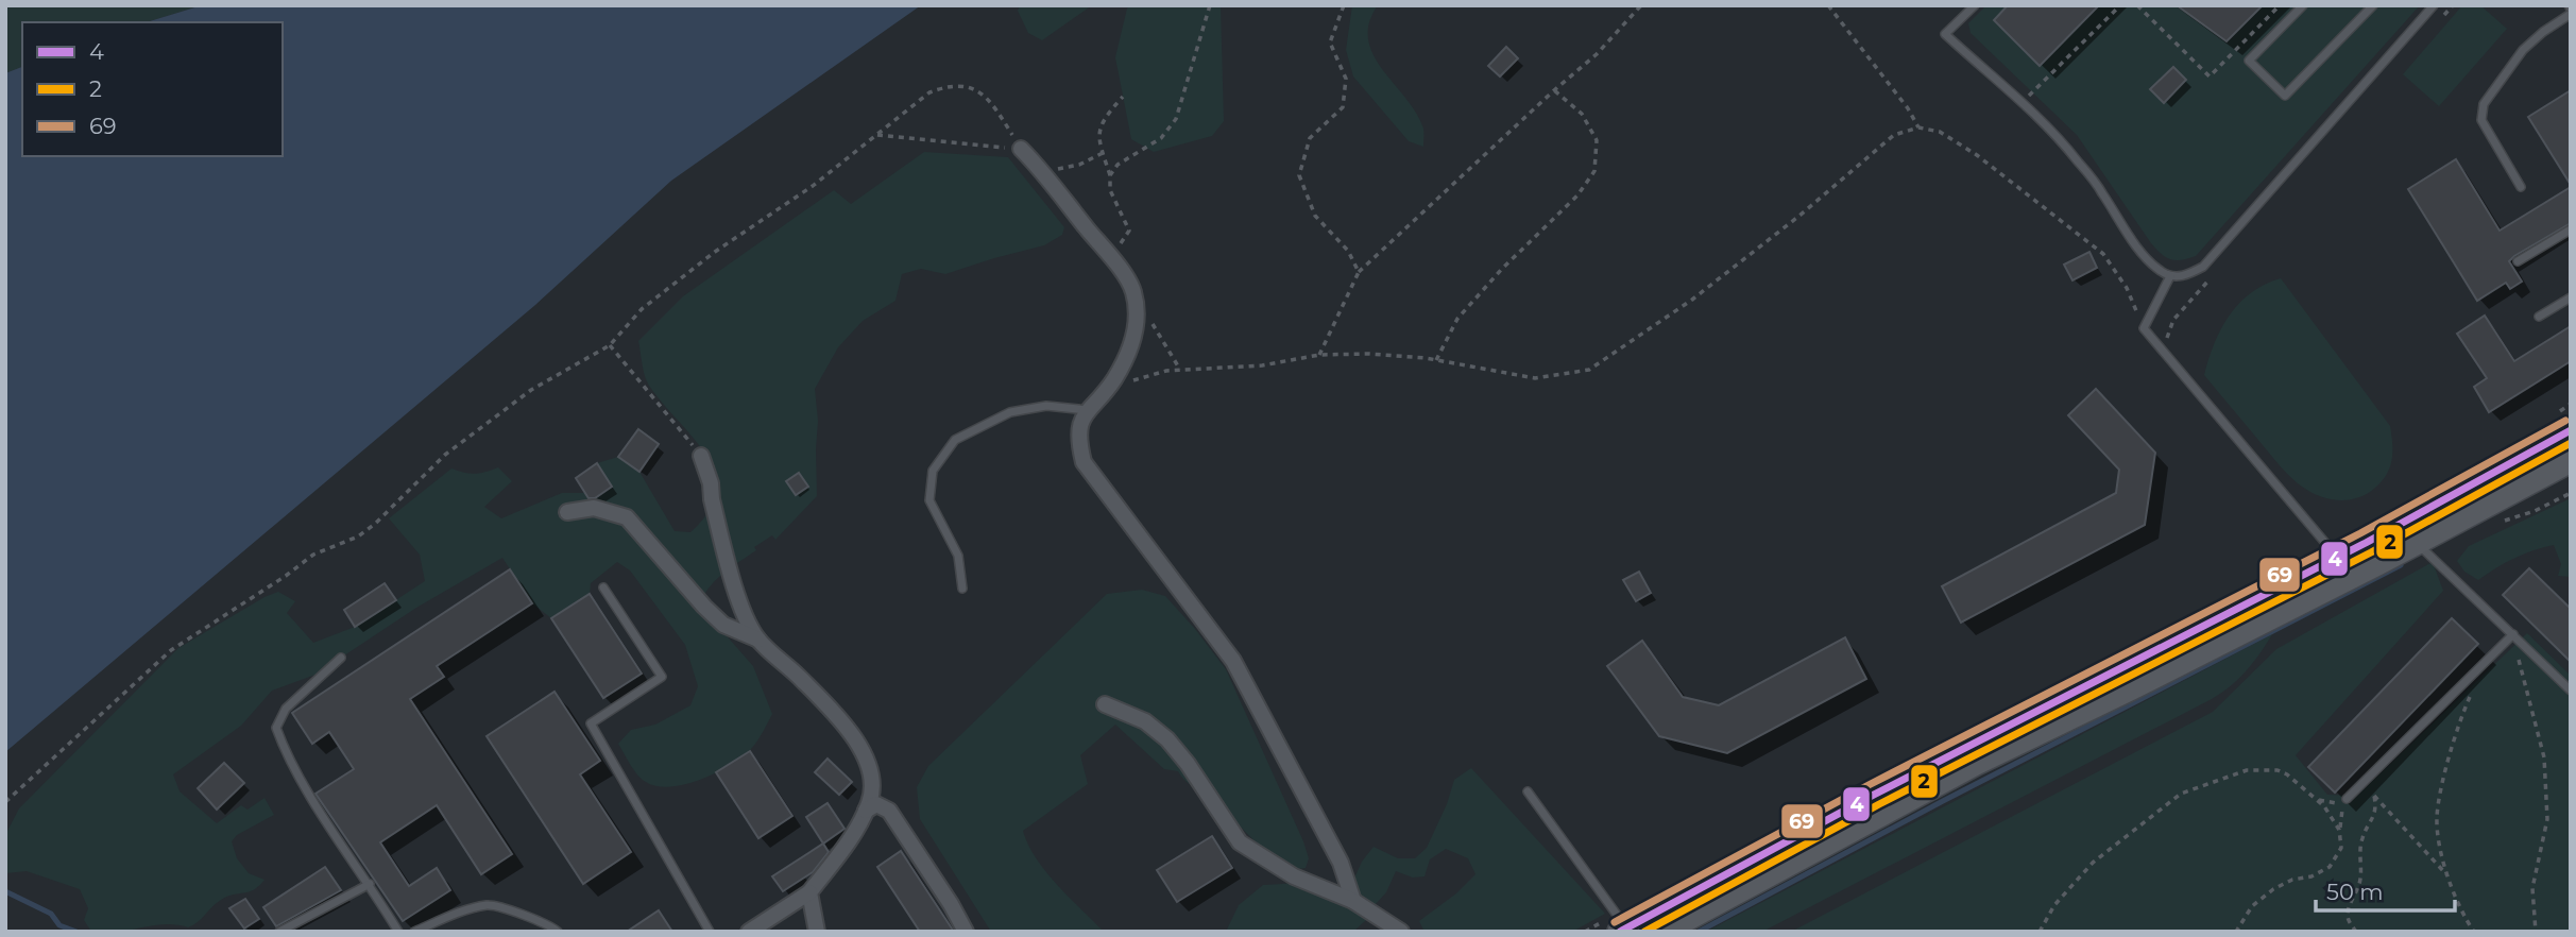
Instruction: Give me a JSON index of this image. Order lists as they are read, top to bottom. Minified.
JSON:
{"lines":["transit line 69","transit line 4","transit line 2"],"legend":["4","2","69"],"scale_bar":"50 m"}
